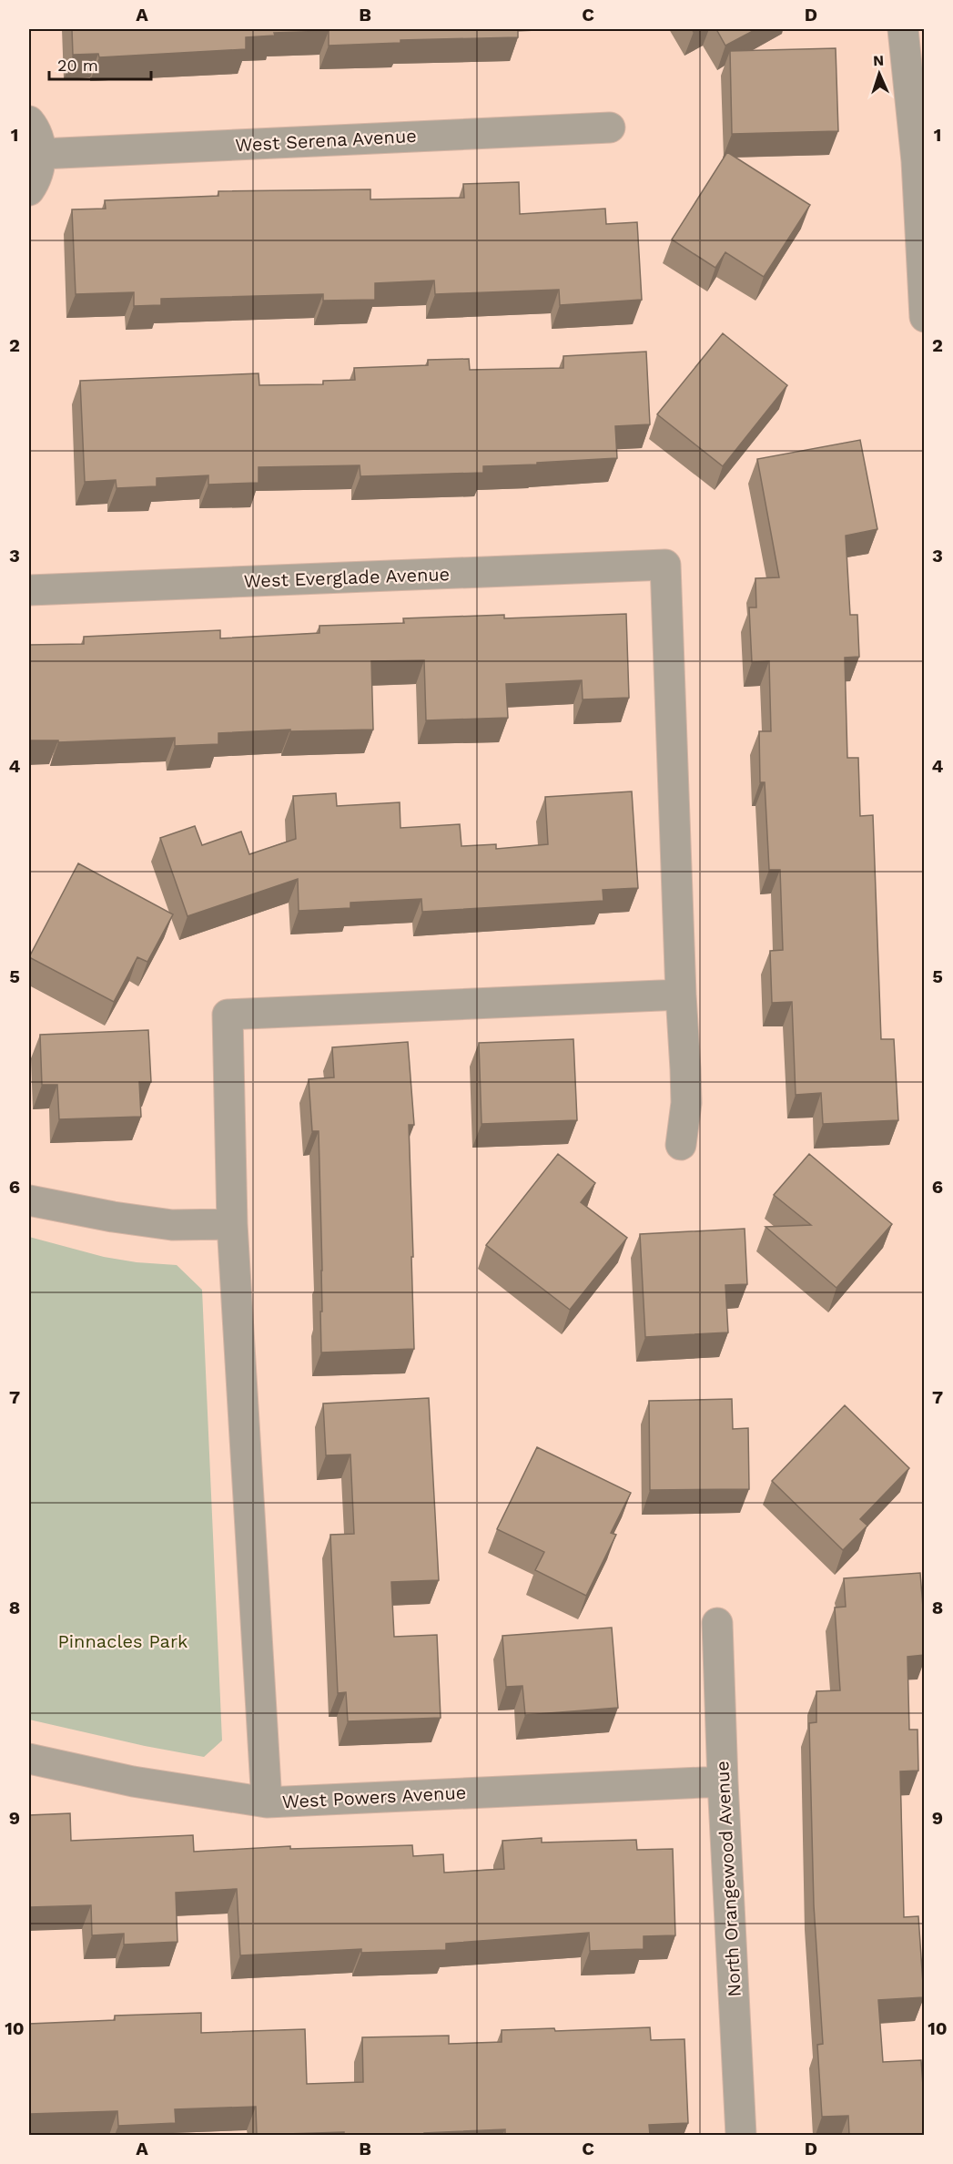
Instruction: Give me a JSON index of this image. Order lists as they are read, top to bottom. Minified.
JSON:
{"streets":{"street":["West Serena Avenue","West Everglade Avenue","West Powers Avenue","North Orangewood Avenue"]},"crossings":[["West Powers Avenue","North Orangewood Avenue"]],"parks":["Pinnacles Park"],"scale_bar":"20 m","north":"top","grid":{"columns":["A","B","C","D"],"rows":["1","2","3","4","5","6","7","8","9","10"]}}
